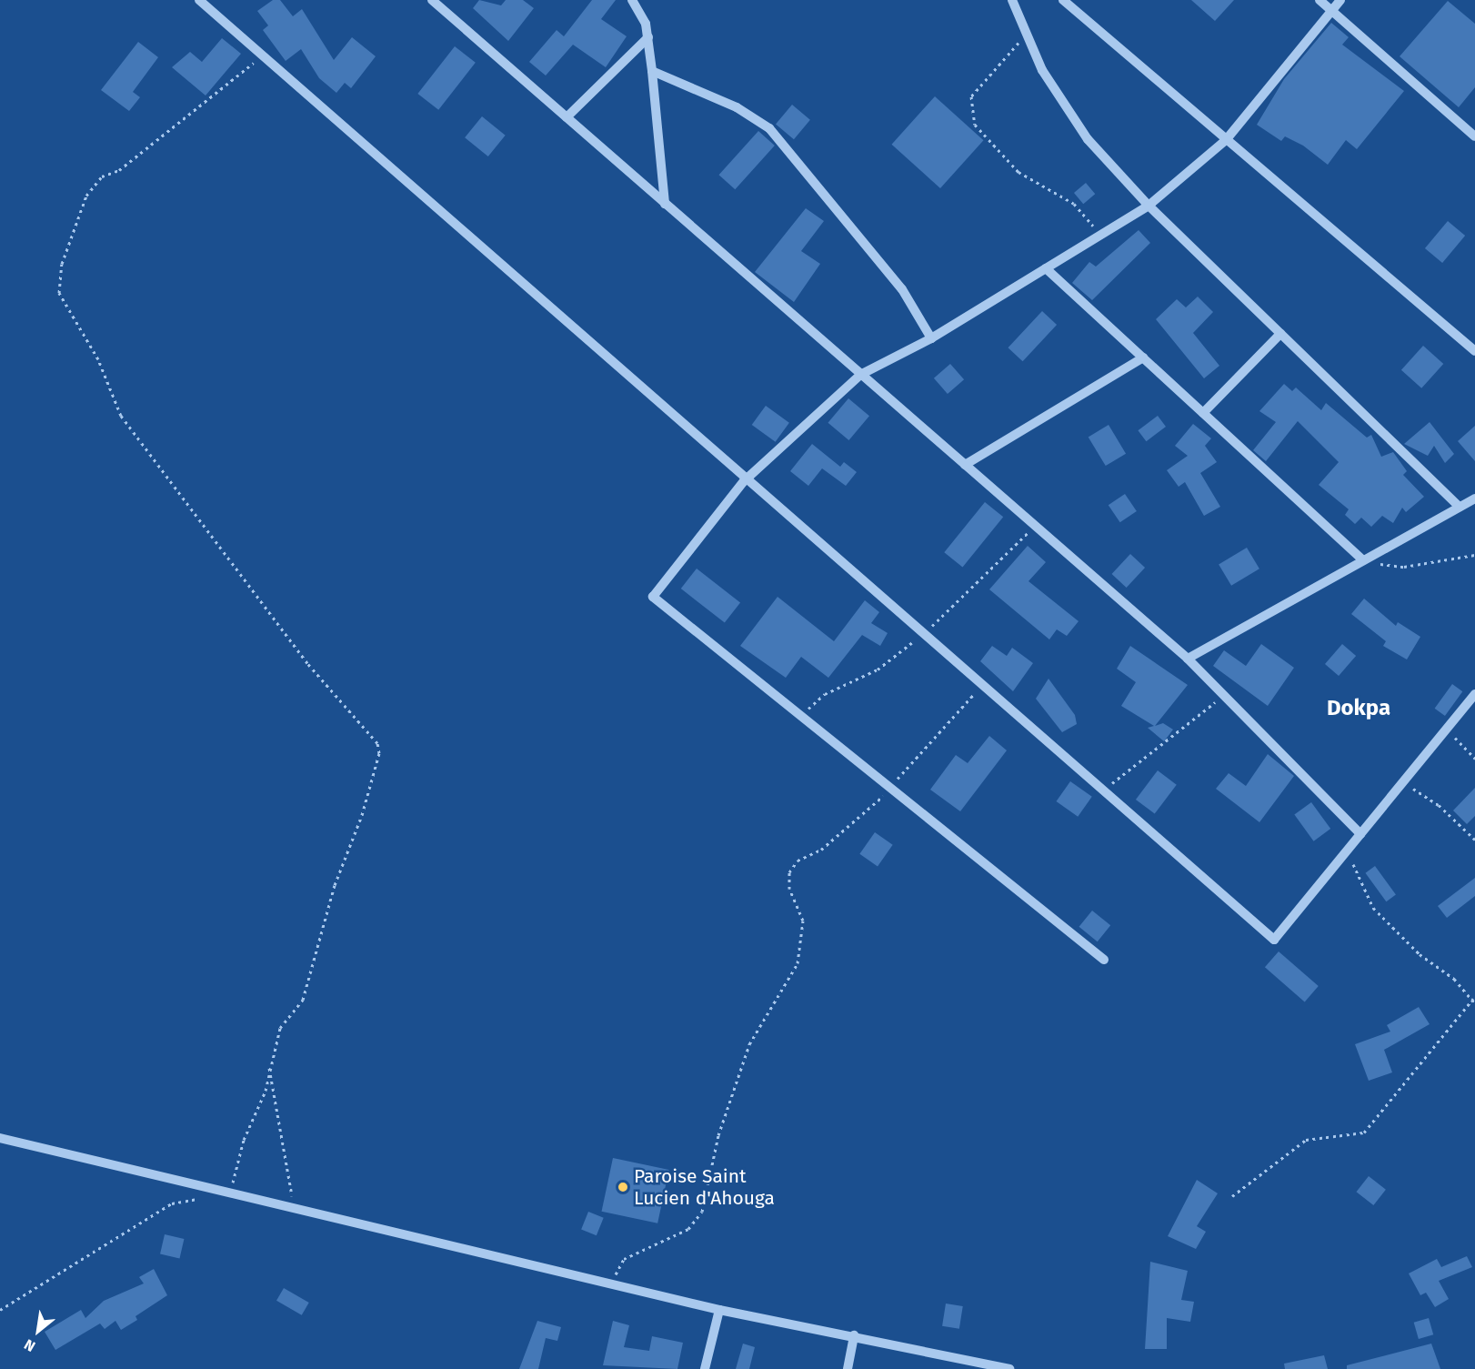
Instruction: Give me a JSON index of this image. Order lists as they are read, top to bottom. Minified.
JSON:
{"districts":["Dokpa"],"places":["Paroise Saint Lucien d'Ahouga"],"north":"bottom left"}
